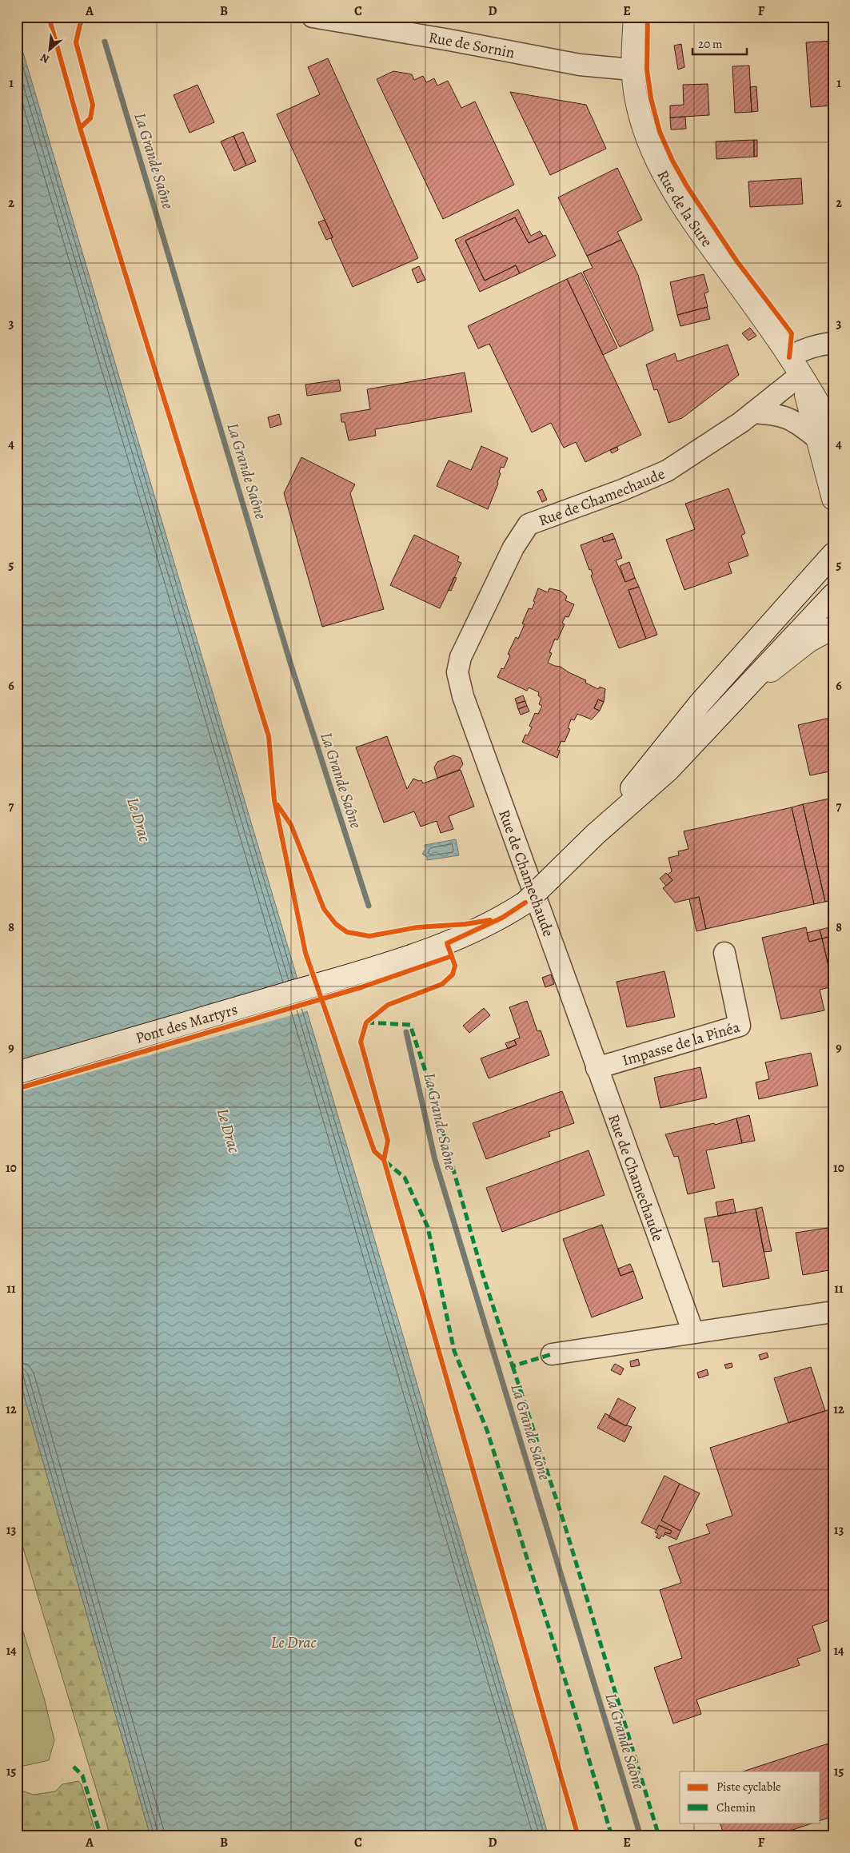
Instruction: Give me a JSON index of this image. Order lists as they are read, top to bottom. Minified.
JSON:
{"streets":{"main road":["Rue de la Sure","Pont des Martyrs"],"street":["Rue de Sornin","Rue de Chamechaude","Impasse de la Pinéa"]},"crossings":[["Rue de Sornin","Rue de la Sure"],["Rue de la Sure","Rue de Chamechaude"],["Rue de Chamechaude","Impasse de la Pinéa"]],"water":["La Grande Saône","Le Drac"],"legend":["Piste cyclable","Chemin"],"scale_bar":"20 m","north":"bottom left","grid":{"columns":["A","B","C","D","E","F"],"rows":["1","2","3","4","5","6","7","8","9","10","11","12","13","14","15"]}}
